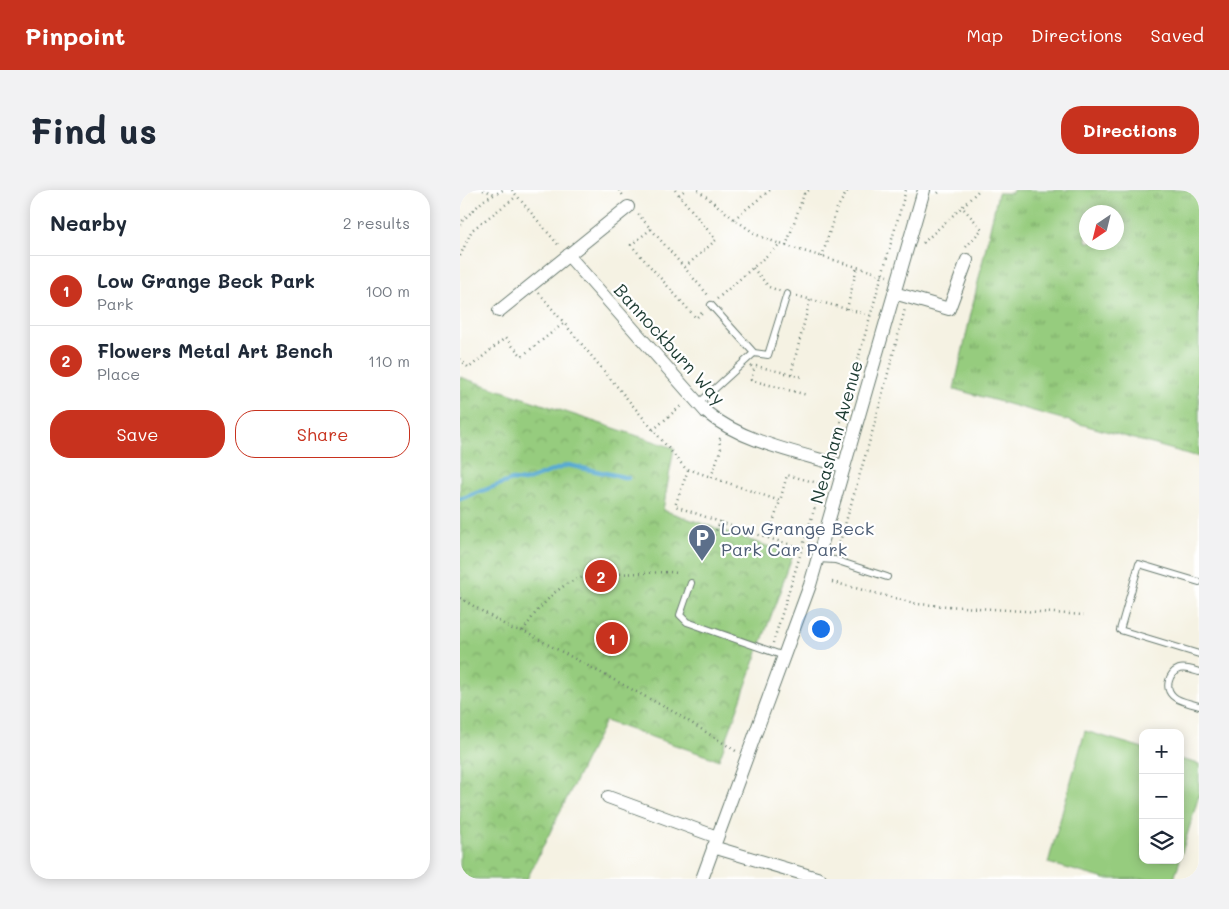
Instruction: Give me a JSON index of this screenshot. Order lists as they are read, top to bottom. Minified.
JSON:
{"streets":{"street":["Bannockburn Way","Neasham Avenue"]},"crossings":[["Bannockburn Way","Neasham Avenue"]],"places":{"parking":["Low Grange Beck Park Car Park"]},"north":"bottom left","page":{"header":"Pinpoint","nav":["Map","Directions","Saved"],"buttons":["Directions",["Save","Share"]],"title":"Find us","heading":["Nearby","2 results"],"list":[{"mark":"1","name":"Low Grange Beck Park","note":"Park","value":"100 m"},{"mark":"2","name":"Flowers Metal Art Bench","note":"Place","value":"110 m"}],"pins":["2","1"],"map_buttons":["+","−"]}}
